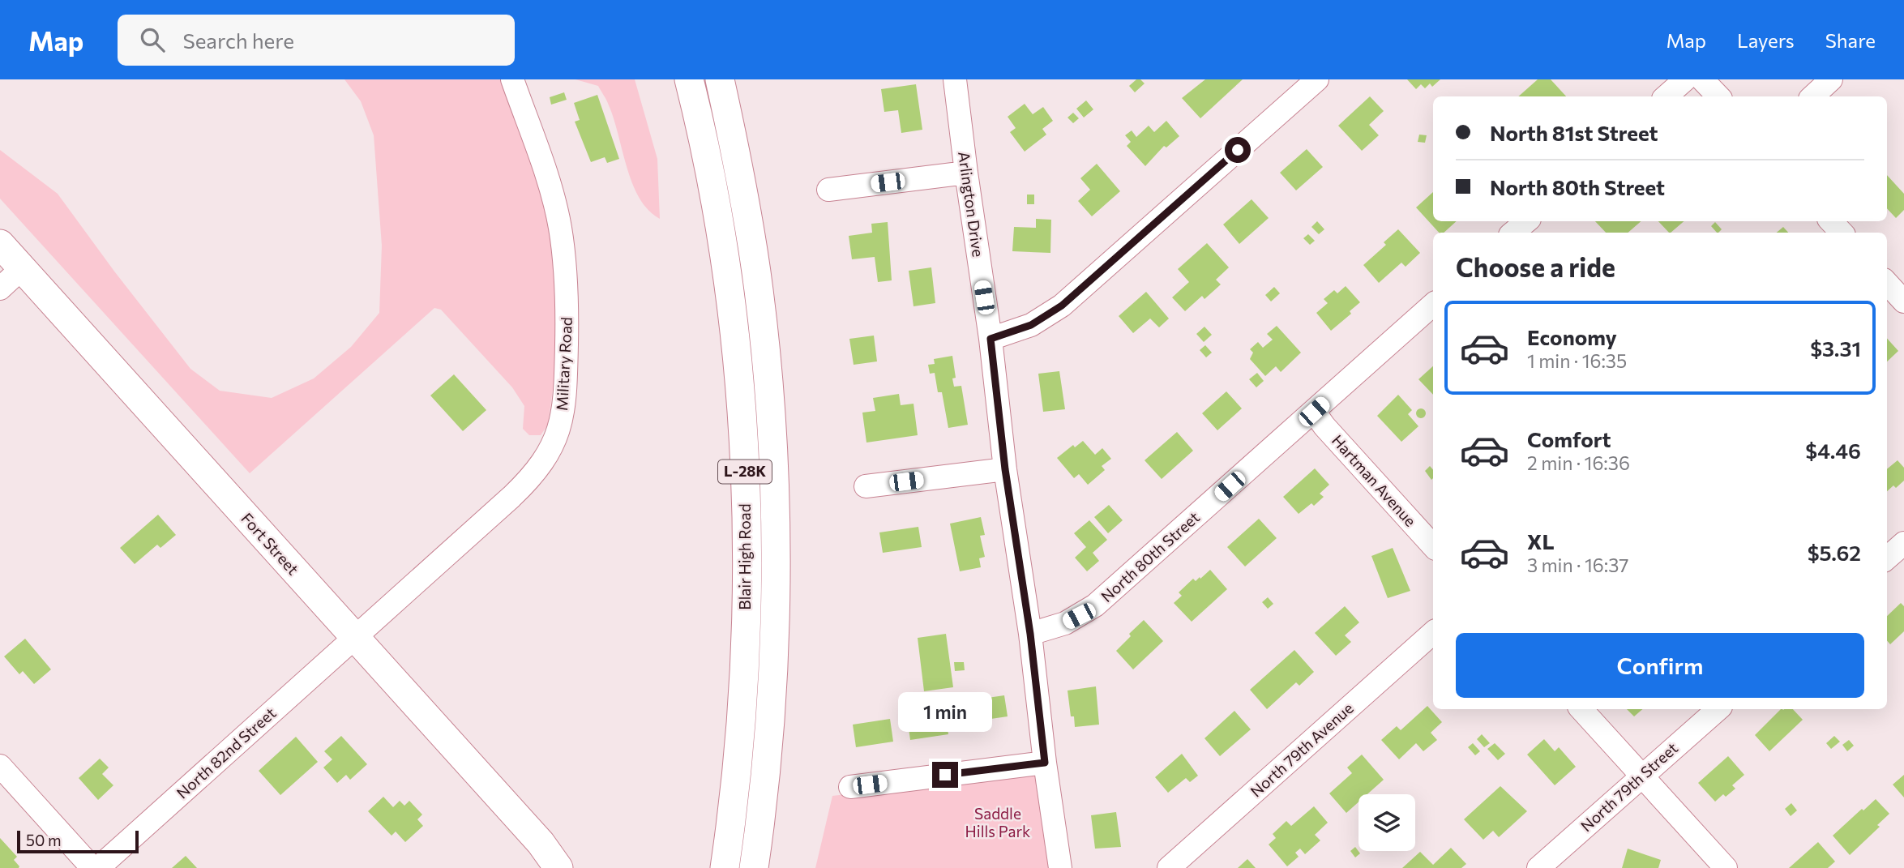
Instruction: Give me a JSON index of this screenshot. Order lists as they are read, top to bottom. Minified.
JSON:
{"streets":{"main road":["L-28K","Fort Street","Blair High Road"],"street":["Arlington Drive","Military Road","Hartman Avenue","North 80th Street","North 79th Avenue","North 82nd Street","North 79th Street"]},"crossings":[["Arlington Drive","North 80th Street"],["Military Road","Fort Street"],["Military Road","North 82nd Street"],["Hartman Avenue","North 80th Street"],["Fort Street","North 82nd Street"]],"parks":["Saddle Hills Park"],"scale_bar":"50 m","page":{"header":"Map","search":"Search here","nav":["Map","Layers","Share"],"banner":["North 81st Street","North 80th Street"],"heading":"Choose a ride","list":[{"name":"Economy","note":"1 min · 16:35","value":"$3.31"},{"name":"Comfort","note":"2 min · 16:36","value":"$4.46"},{"name":"XL","note":"3 min · 16:37","value":"$5.62"}],"buttons":"Confirm","bubble":"1 min","scale":"50 m"}}
